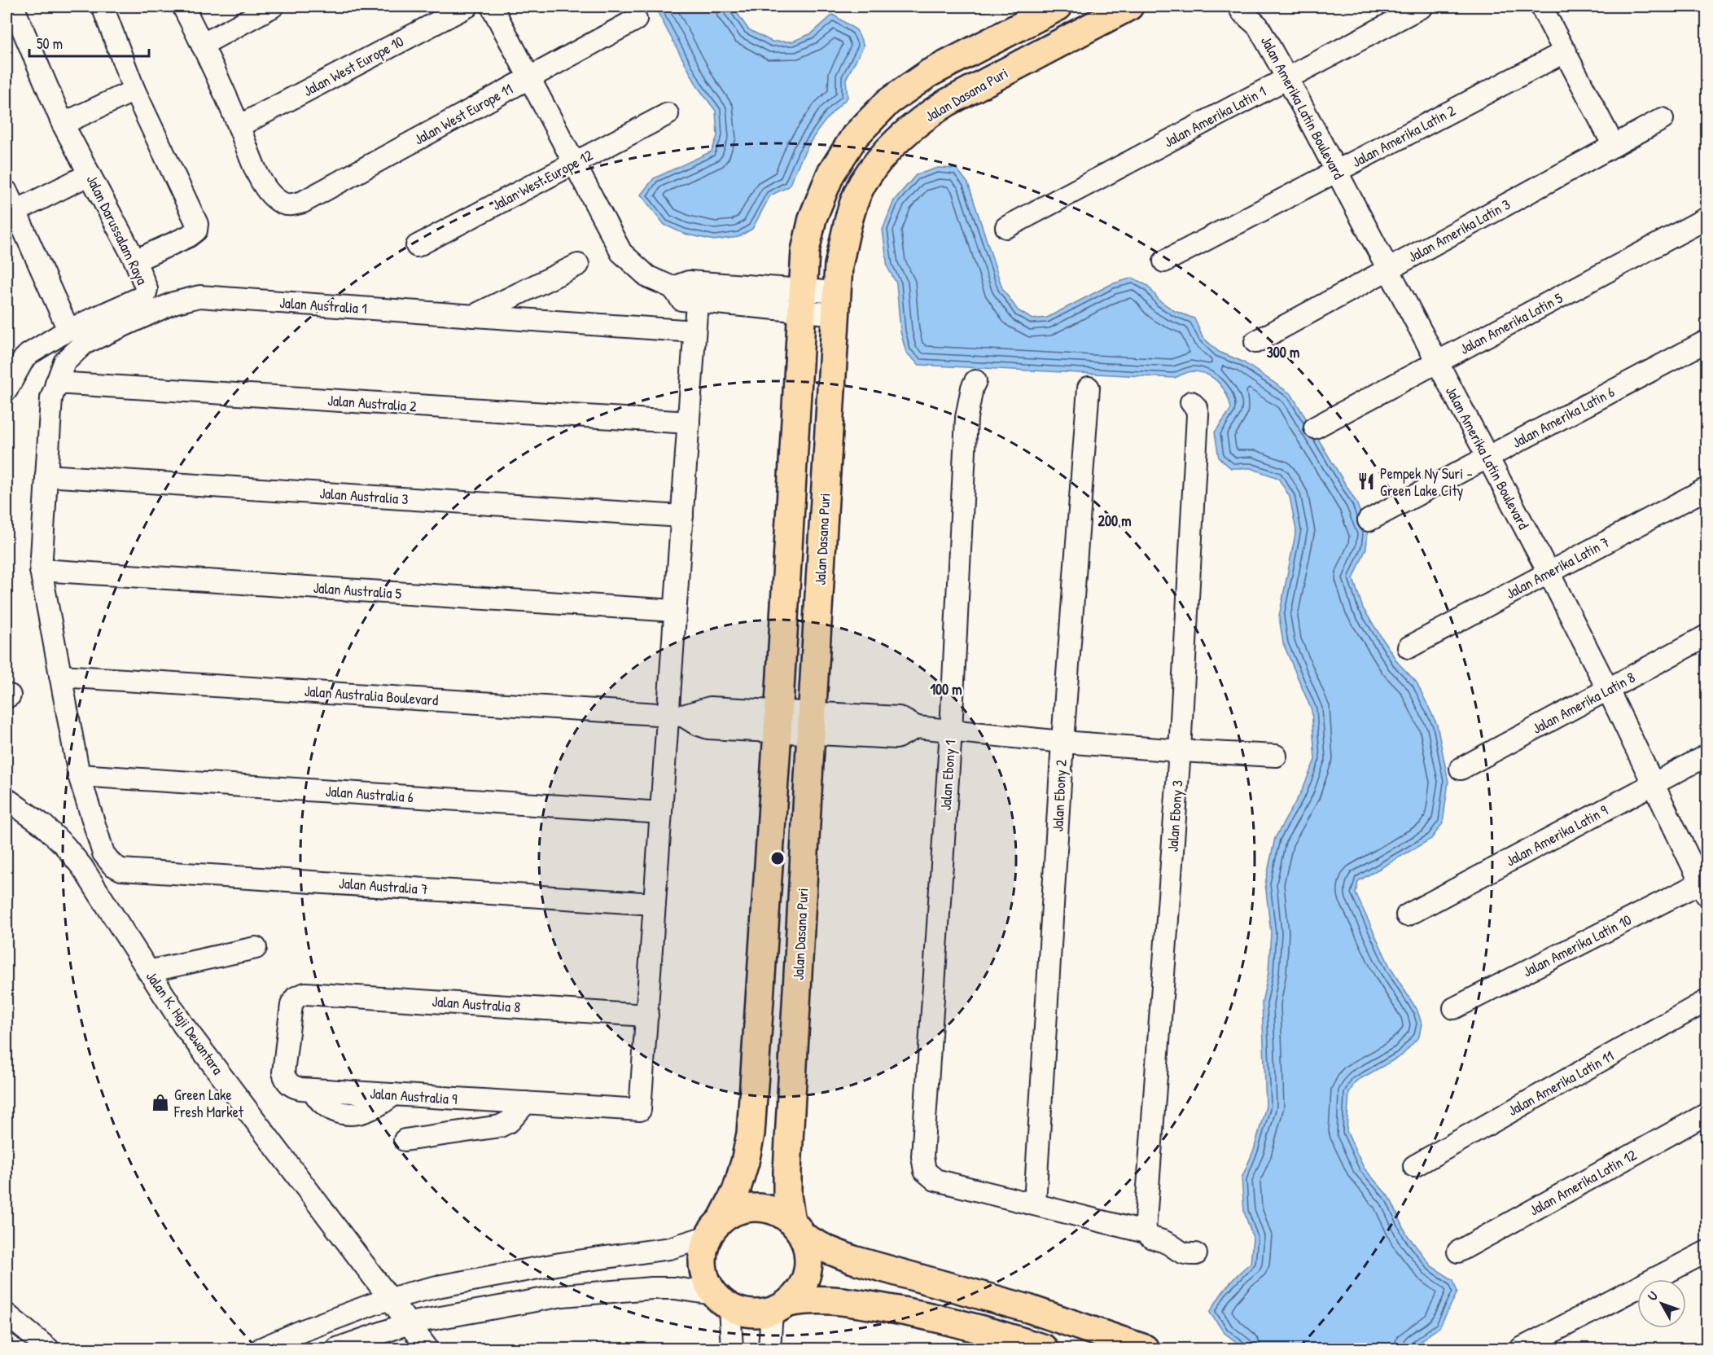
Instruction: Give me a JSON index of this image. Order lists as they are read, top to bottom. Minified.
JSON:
{"streets":{"main road":["Jalan Dasana Puri"],"street":["Jalan West Europe 10","Jalan Amerika Latin Boulevard","Jalan West Europe 11","Jalan Amerika Latin 1","Jalan Amerika Latin 2","Jalan West Europe 12","Jalan Darussalam Raya","Jalan Amerika Latin 3","Jalan Australia 1","Jalan Amerika Latin 5","Jalan Australia 2","Jalan Amerika Latin 6","Jalan Australia 3","Jalan Amerika Latin 7","Jalan Australia 5","Jalan Australia Boulevard","Jalan Amerika Latin 8","Jalan Ebony 1","Jalan Australia 6","Jalan Ebony 2","Jalan Ebony 3","Jalan Amerika Latin 9","Jalan Australia 7","Jalan Amerika Latin 10","Jalan Australia 8","Jalan K. Haji Dewantara","Jalan Amerika Latin 11","Jalan Australia 9","Jalan Amerika Latin 12"]},"crossings":[["Jalan West Europe 10","Jalan West Europe 11"],["Jalan Amerika Latin Boulevard","Jalan Amerika Latin 1"],["Jalan Amerika Latin Boulevard","Jalan Amerika Latin 2"],["Jalan Amerika Latin Boulevard","Jalan Amerika Latin 3"],["Jalan Amerika Latin Boulevard","Jalan Amerika Latin 5"],["Jalan Amerika Latin Boulevard","Jalan Amerika Latin 6"],["Jalan Amerika Latin Boulevard","Jalan Amerika Latin 7"],["Jalan Amerika Latin Boulevard","Jalan Amerika Latin 8"],["Jalan Amerika Latin Boulevard","Jalan Amerika Latin 9"],["Jalan Amerika Latin Boulevard","Jalan Amerika Latin 10"],["Jalan Australia 1","Jalan Australia 2"],["Jalan Australia 1","Jalan Australia 3"],["Jalan Australia 1","Jalan Australia 5"],["Jalan Australia 1","Jalan Australia Boulevard"],["Jalan Australia 1","Jalan Australia 6"],["Jalan Australia 1","Jalan Australia 7"],["Jalan Ebony 1","Jalan Ebony 2"],["Jalan Australia 8","Jalan Australia 9"]],"places":{"restaurant":["Pempek Ny Suri - Green Lake City"],"shop":["Green Lake Fresh Market"]},"scale_bar":"50 m","north":"top left","rings":["300 m","200 m","100 m"]}
